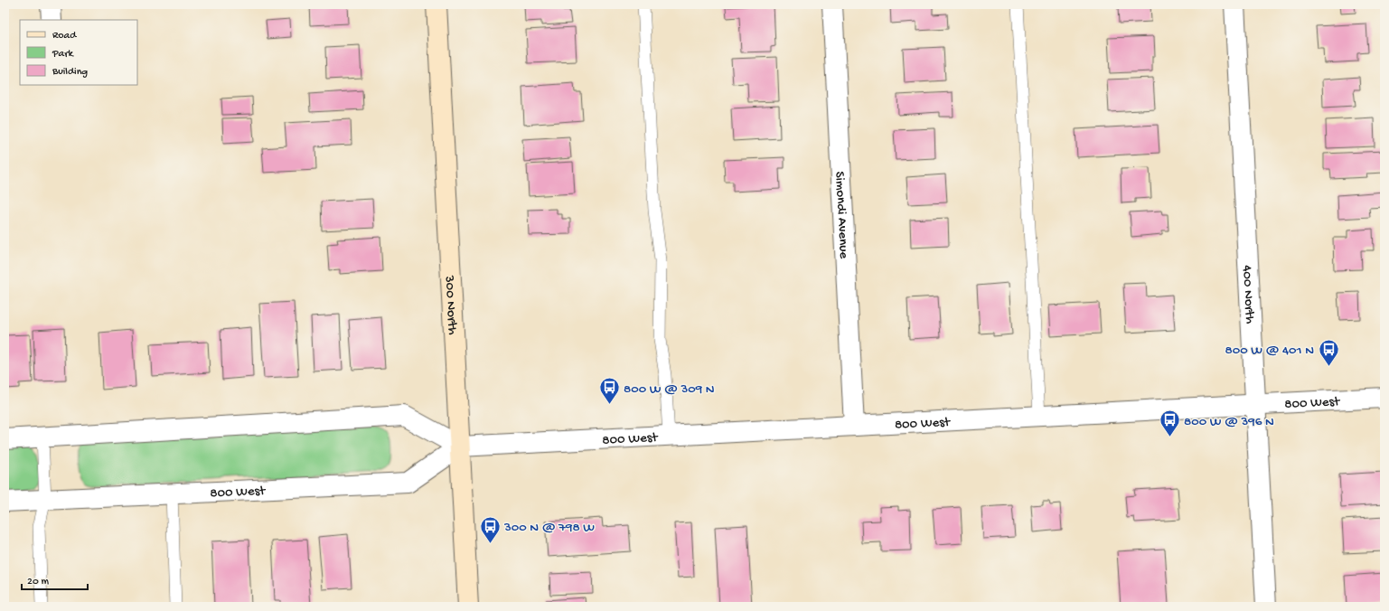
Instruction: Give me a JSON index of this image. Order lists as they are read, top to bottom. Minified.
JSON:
{"streets":{"street":["Simondi Avenue","400 North","300 North","800 West"]},"crossings":[["Simondi Avenue","800 West"],["400 North","800 West"],["300 North","800 West"]],"places":{"bus stop":["800 W @ 401 N","800 W @ 309 N","800 W @ 396 N","300 N @ 798 W"]},"legend":["Road","Park","Building"],"scale_bar":"20 m"}
